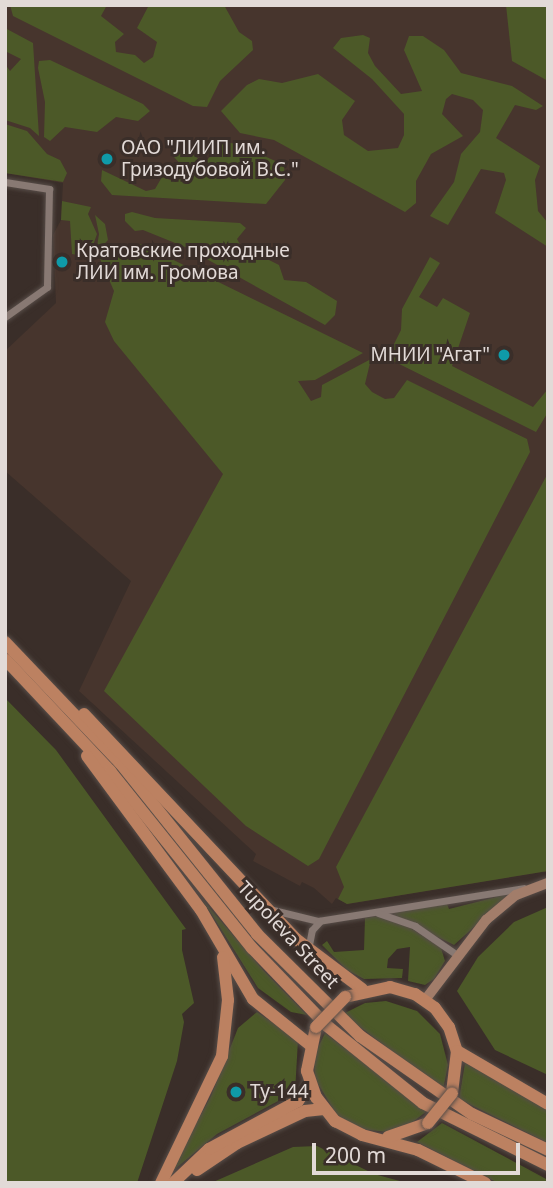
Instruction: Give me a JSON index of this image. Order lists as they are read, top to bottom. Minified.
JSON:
{"streets":{"main road":["Tupoleva Street"]},"places":["ОАО \"ЛИИП им. Гризодубовой В.С.\"","Кратовские проходные ЛИИ им. Громова","МНИИ \"Агат\"","Ty-144"],"scale_bar":"200 m"}
